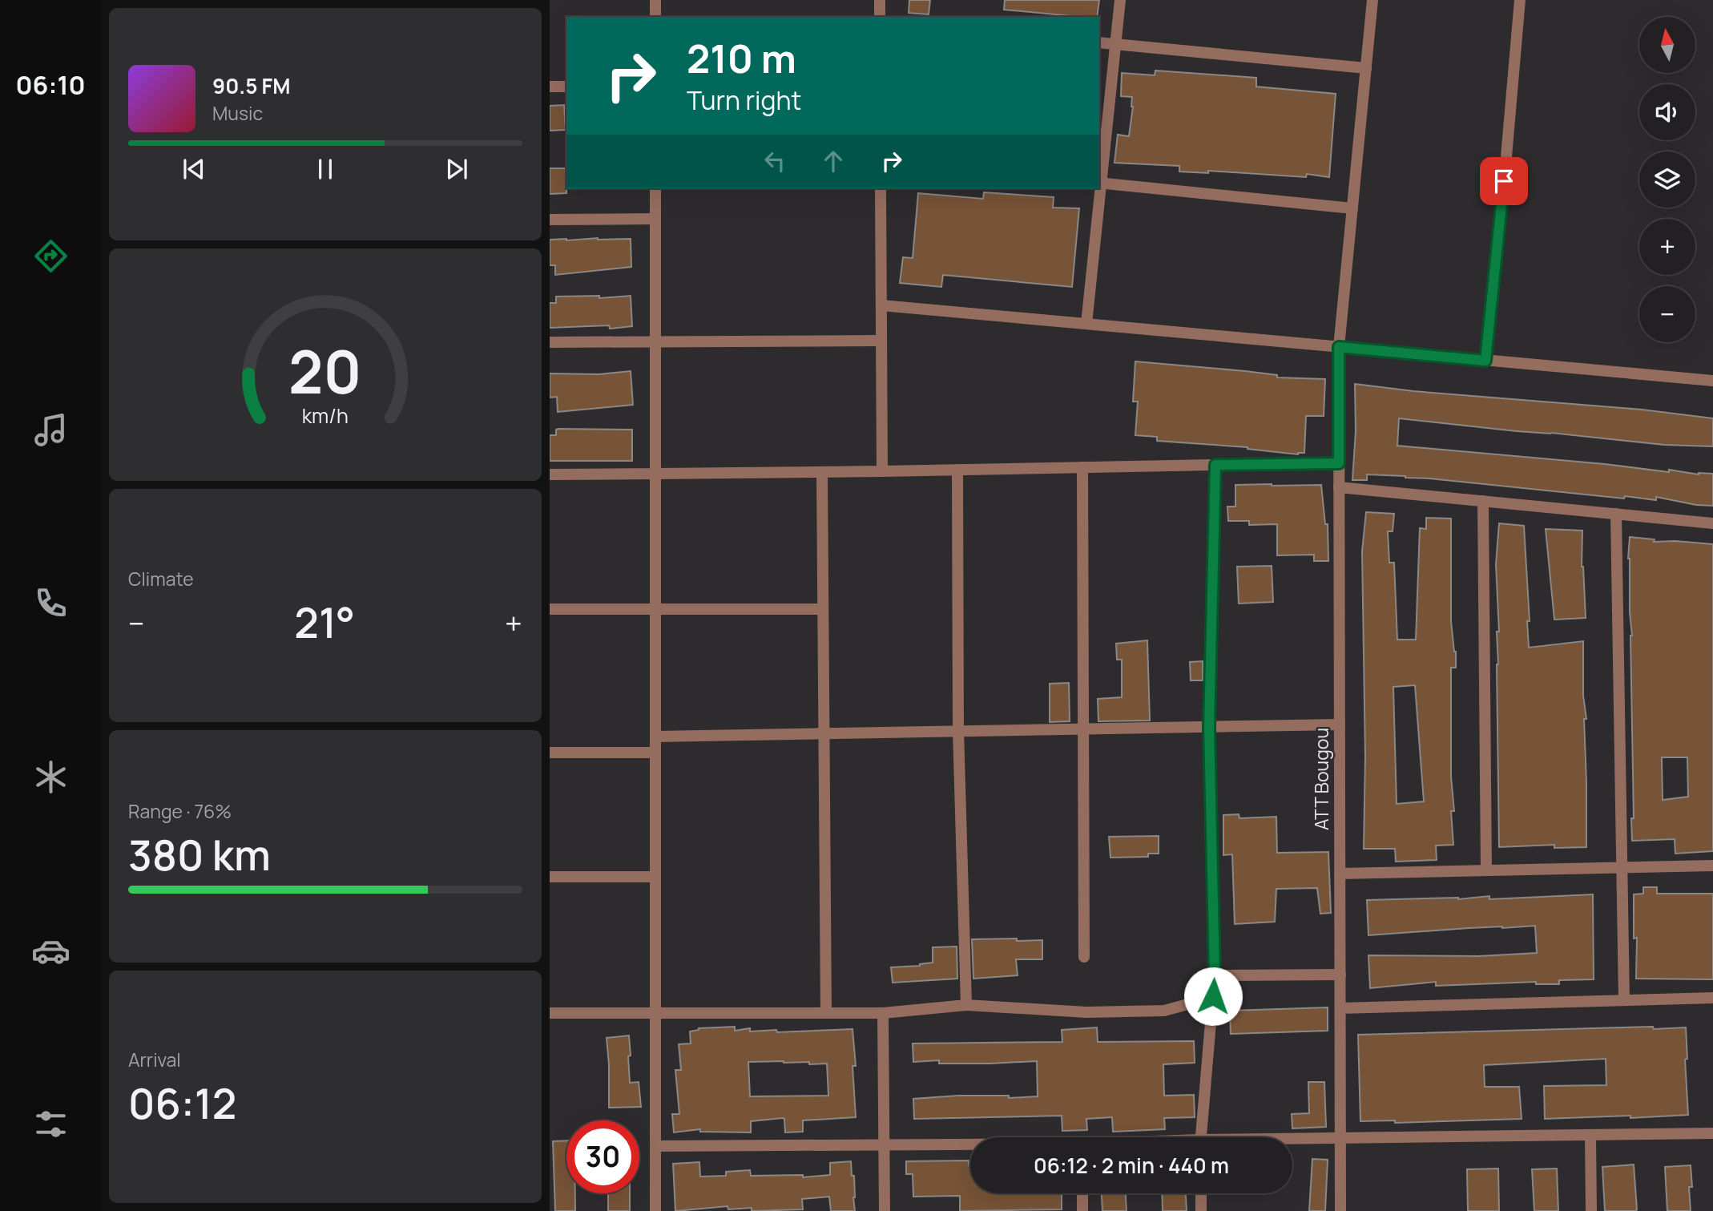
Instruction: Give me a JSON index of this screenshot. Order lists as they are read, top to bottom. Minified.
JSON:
{"streets":{"street":["ATT Bougou"]},"north":"top","page":{"tabs":"06:10","map_buttons":["+","−"],"turn":["210 m","Turn right"],"song":["90.5 FM","Music"],"tile":["Climate",["Range · 76%","380 km"],["Arrival","06:12"]],"heat":["−","21°","+"],"limit":"30","trip":"06:12 · 2 min · 440 m","gauge":["20","km/h"]}}
